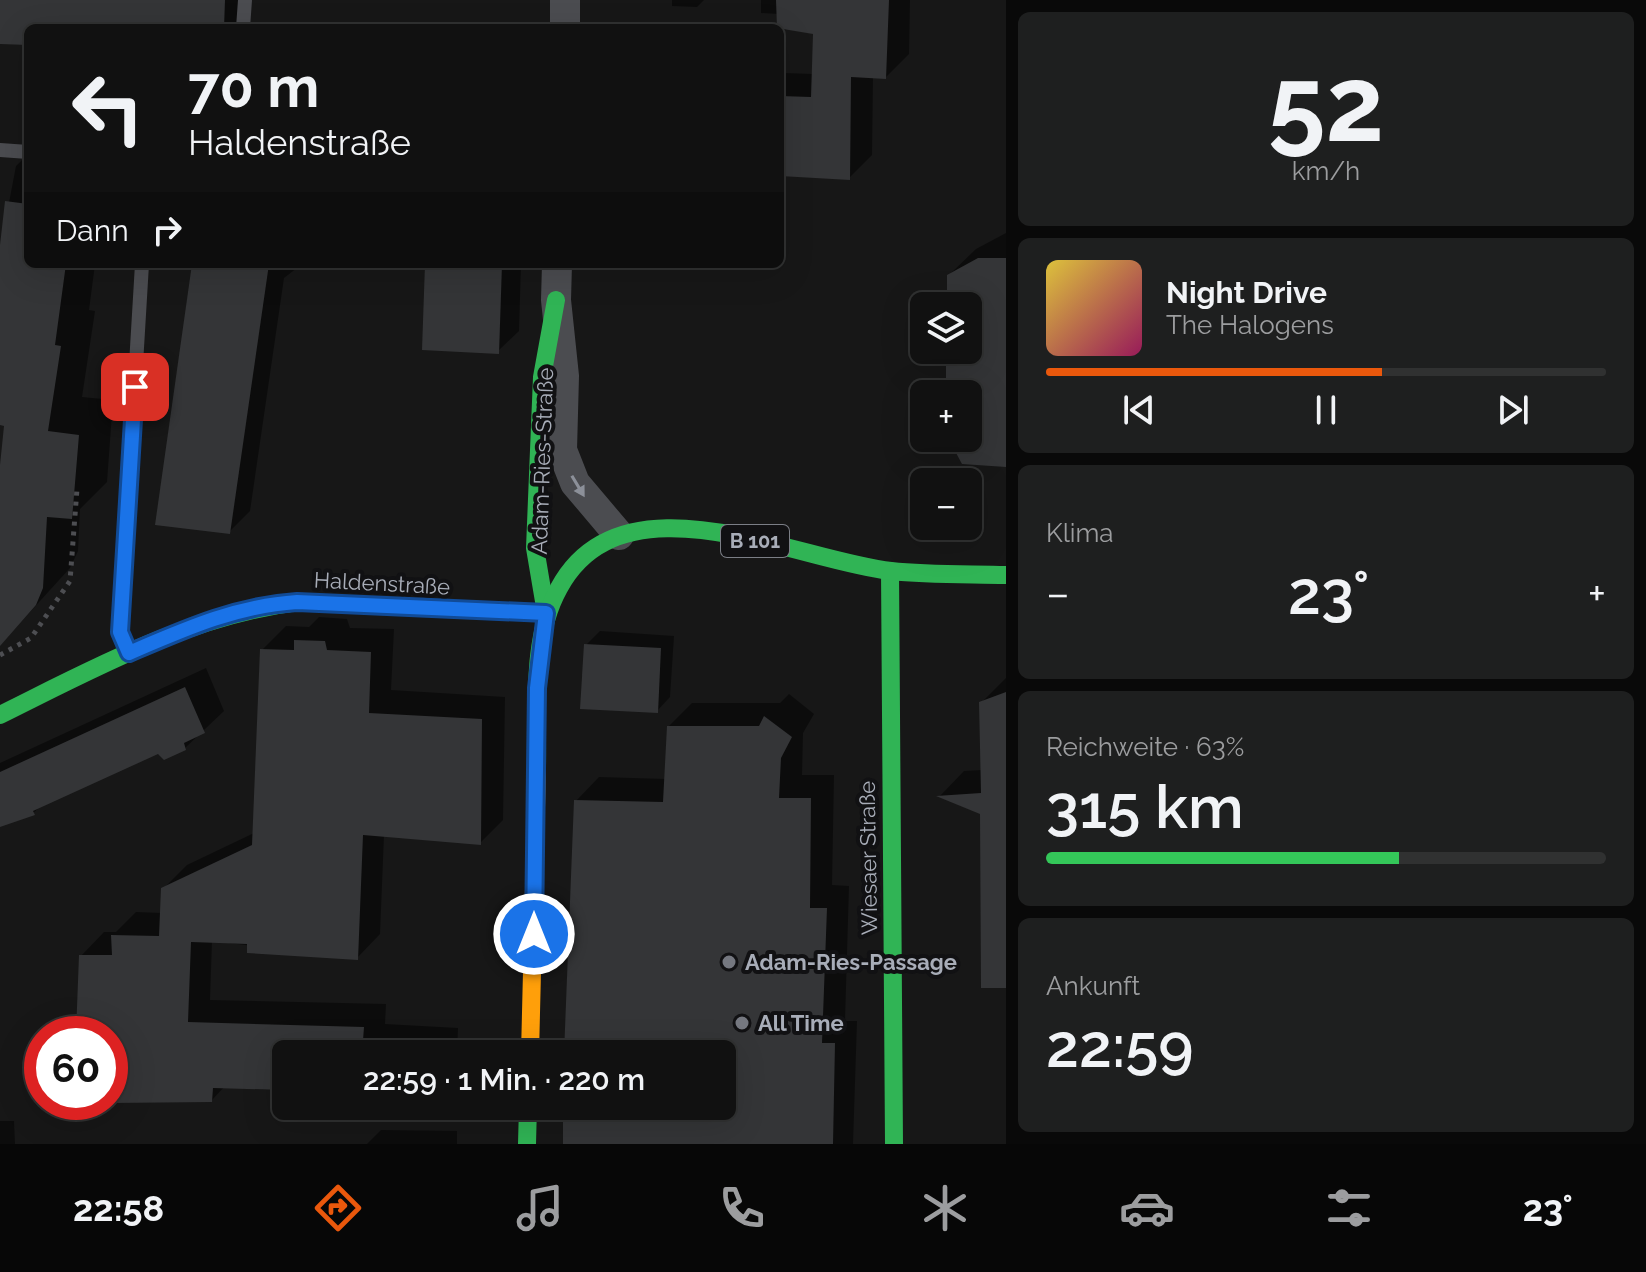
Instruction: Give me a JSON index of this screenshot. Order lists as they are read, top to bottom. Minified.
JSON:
{"streets":{"street":["Adam-Ries-Straße","B 101","Haldenstraße","Wiesaer Straße"]},"crossings":[["Adam-Ries-Straße","B 101"],["Adam-Ries-Straße","Haldenstraße"],["B 101","Haldenstraße"],["B 101","Wiesaer Straße"]],"places":["Adam-Ries-Passage","All Time"],"page":{"tile":[["52","km/h"],"Klima",["Reichweite · 63%","315 km"],["Ankunft","22:59"]],"turn":["70 m","Haldenstraße"],"then":"Dann","song":["Night Drive","The Halogens"],"map_buttons":["+","−"],"heat":["−","23°","+"],"limit":"60","trip":"22:59 · 1 Min. · 220 m","tabs":["22:58","23°"]}}
